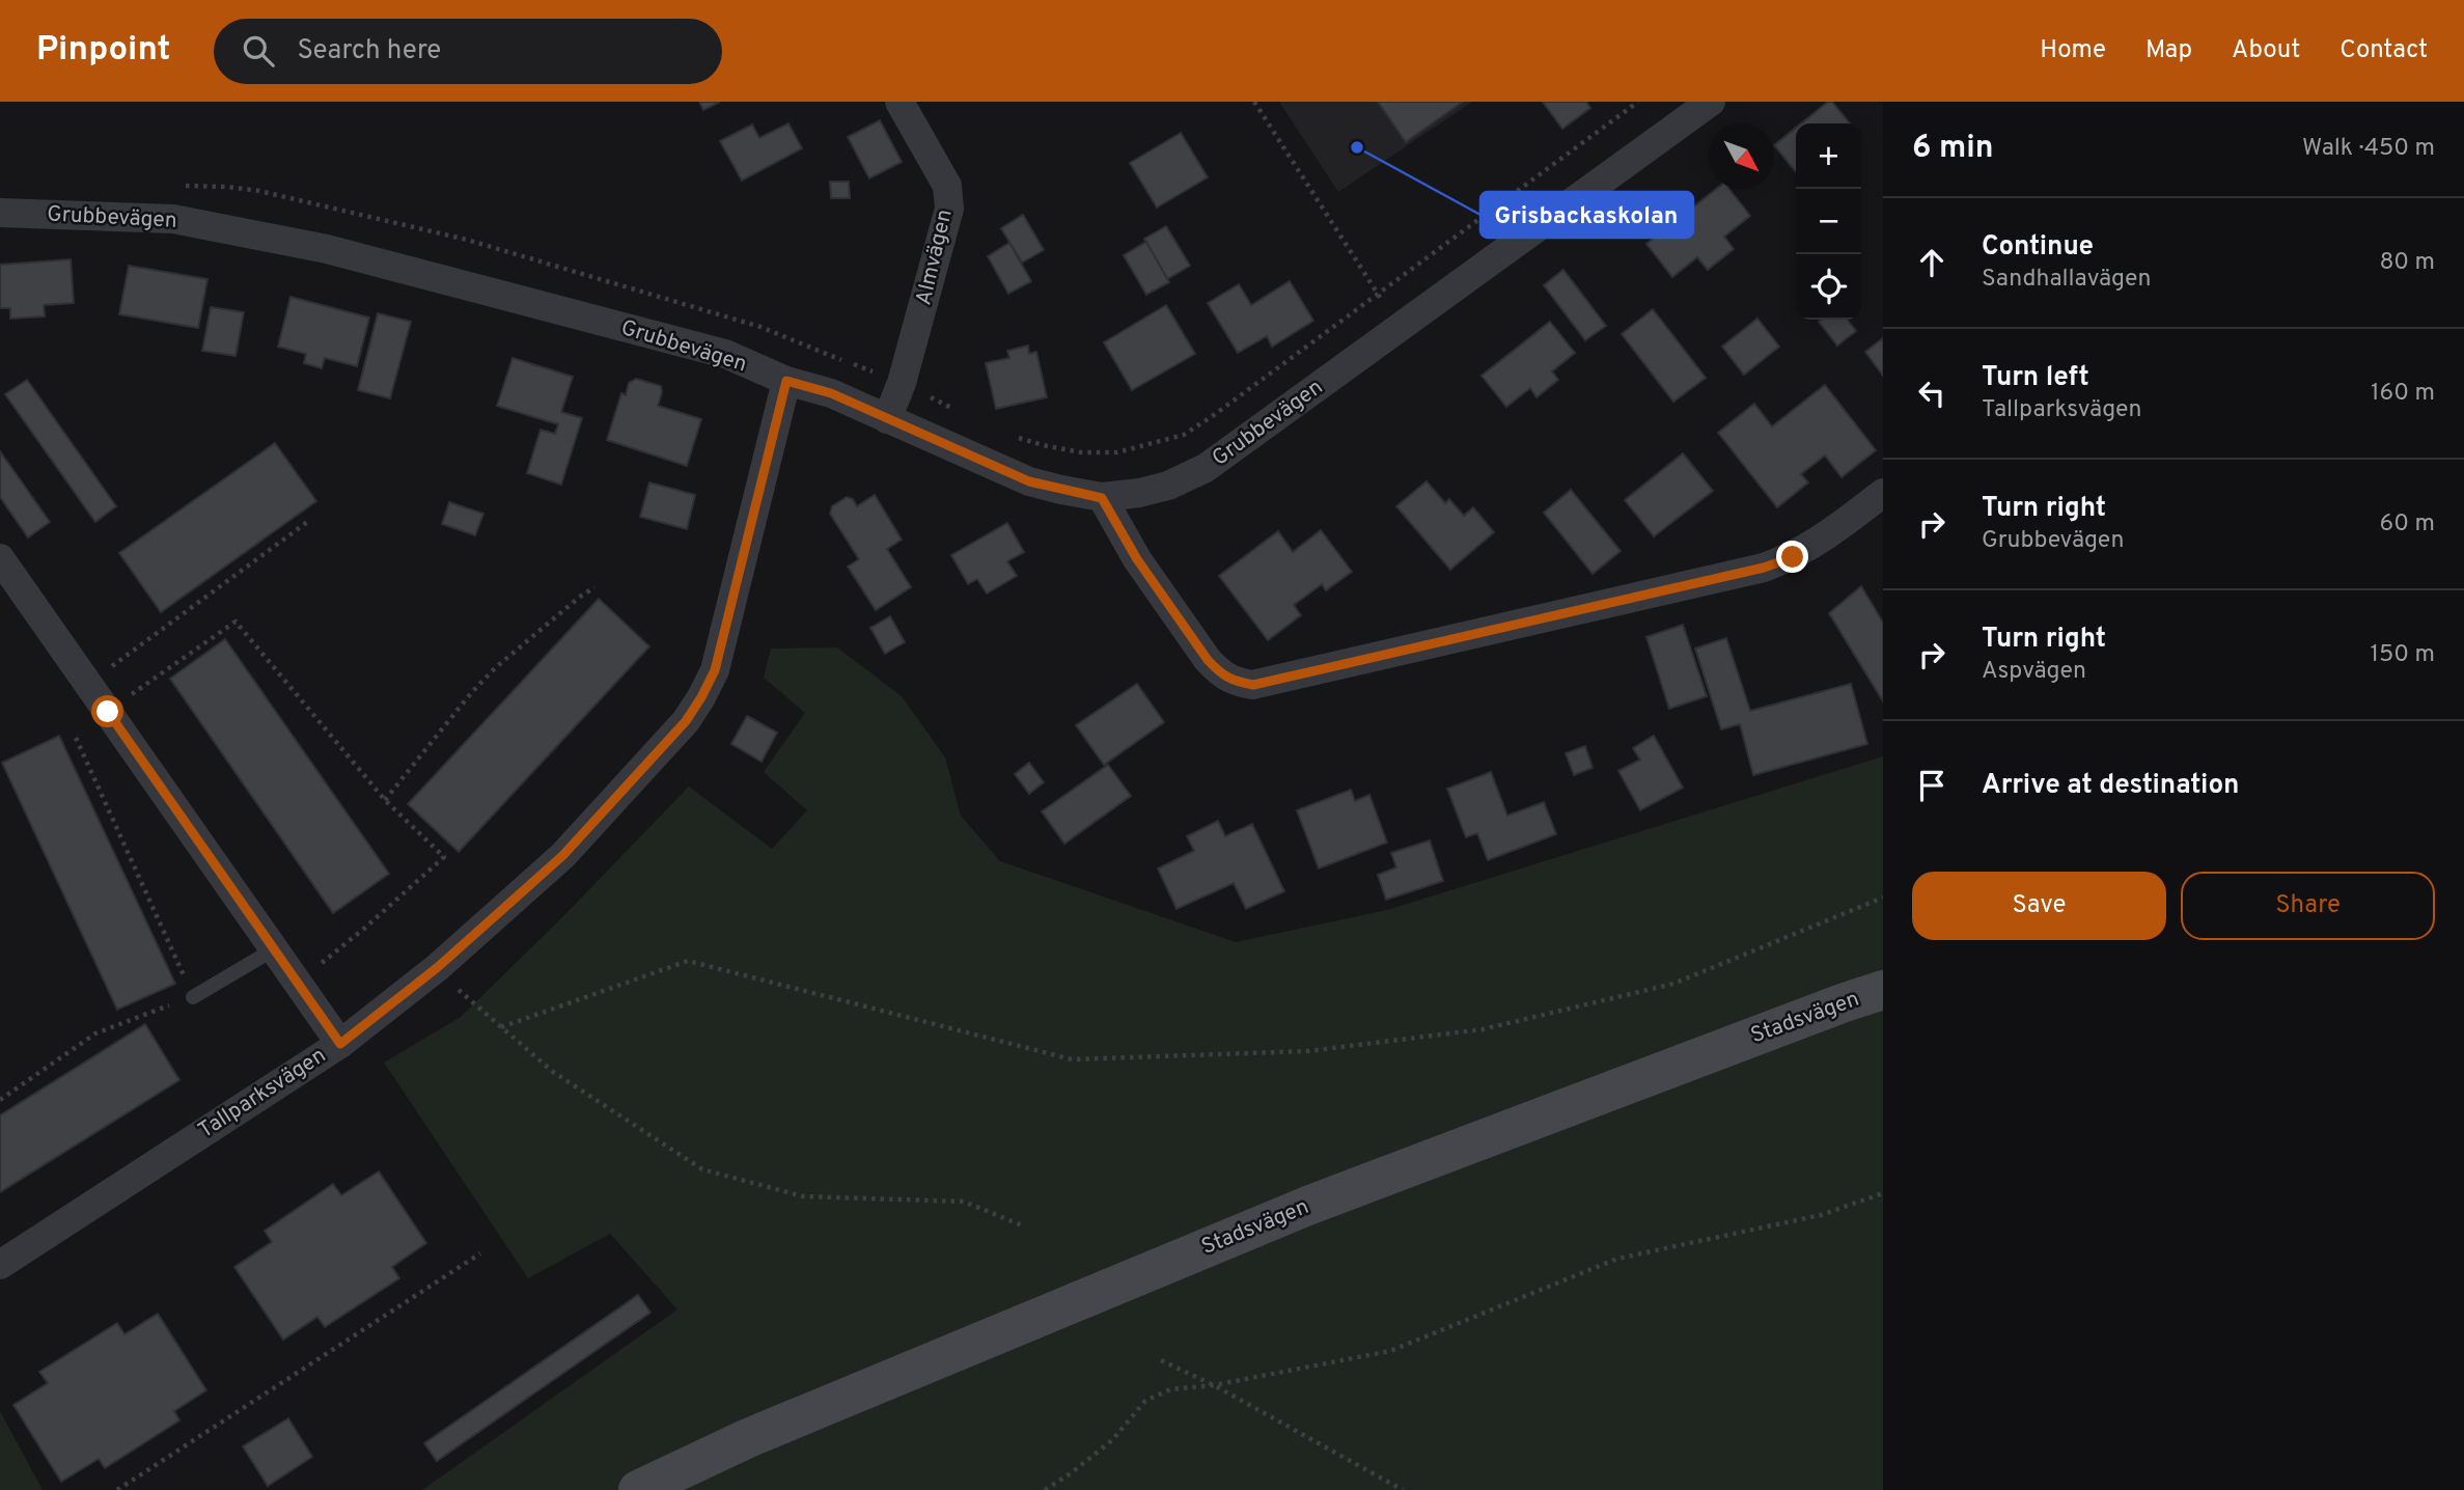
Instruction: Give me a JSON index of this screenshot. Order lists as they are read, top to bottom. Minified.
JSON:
{"streets":{"main road":["Stadsvägen"],"street":["Grubbevägen","Almvägen","Tallparksvägen"]},"crossings":[["Grubbevägen","Almvägen"],["Grubbevägen","Tallparksvägen"]],"places":["Grisbackaskolan"],"north":"bottom right","page":{"header":"Pinpoint","search":"Search here","nav":["Home","Map","About","Contact"],"heading":["6 min","Walk · 450 m"],"map_buttons":["+","−"],"list":[["Continue","Sandhallavägen","80 m"],["Turn left","Tallparksvägen","160 m"],["Turn right","Grubbevägen","60 m"],["Turn right","Aspvägen","150 m"],"Arrive at destination"],"buttons":["Save","Share"]}}
